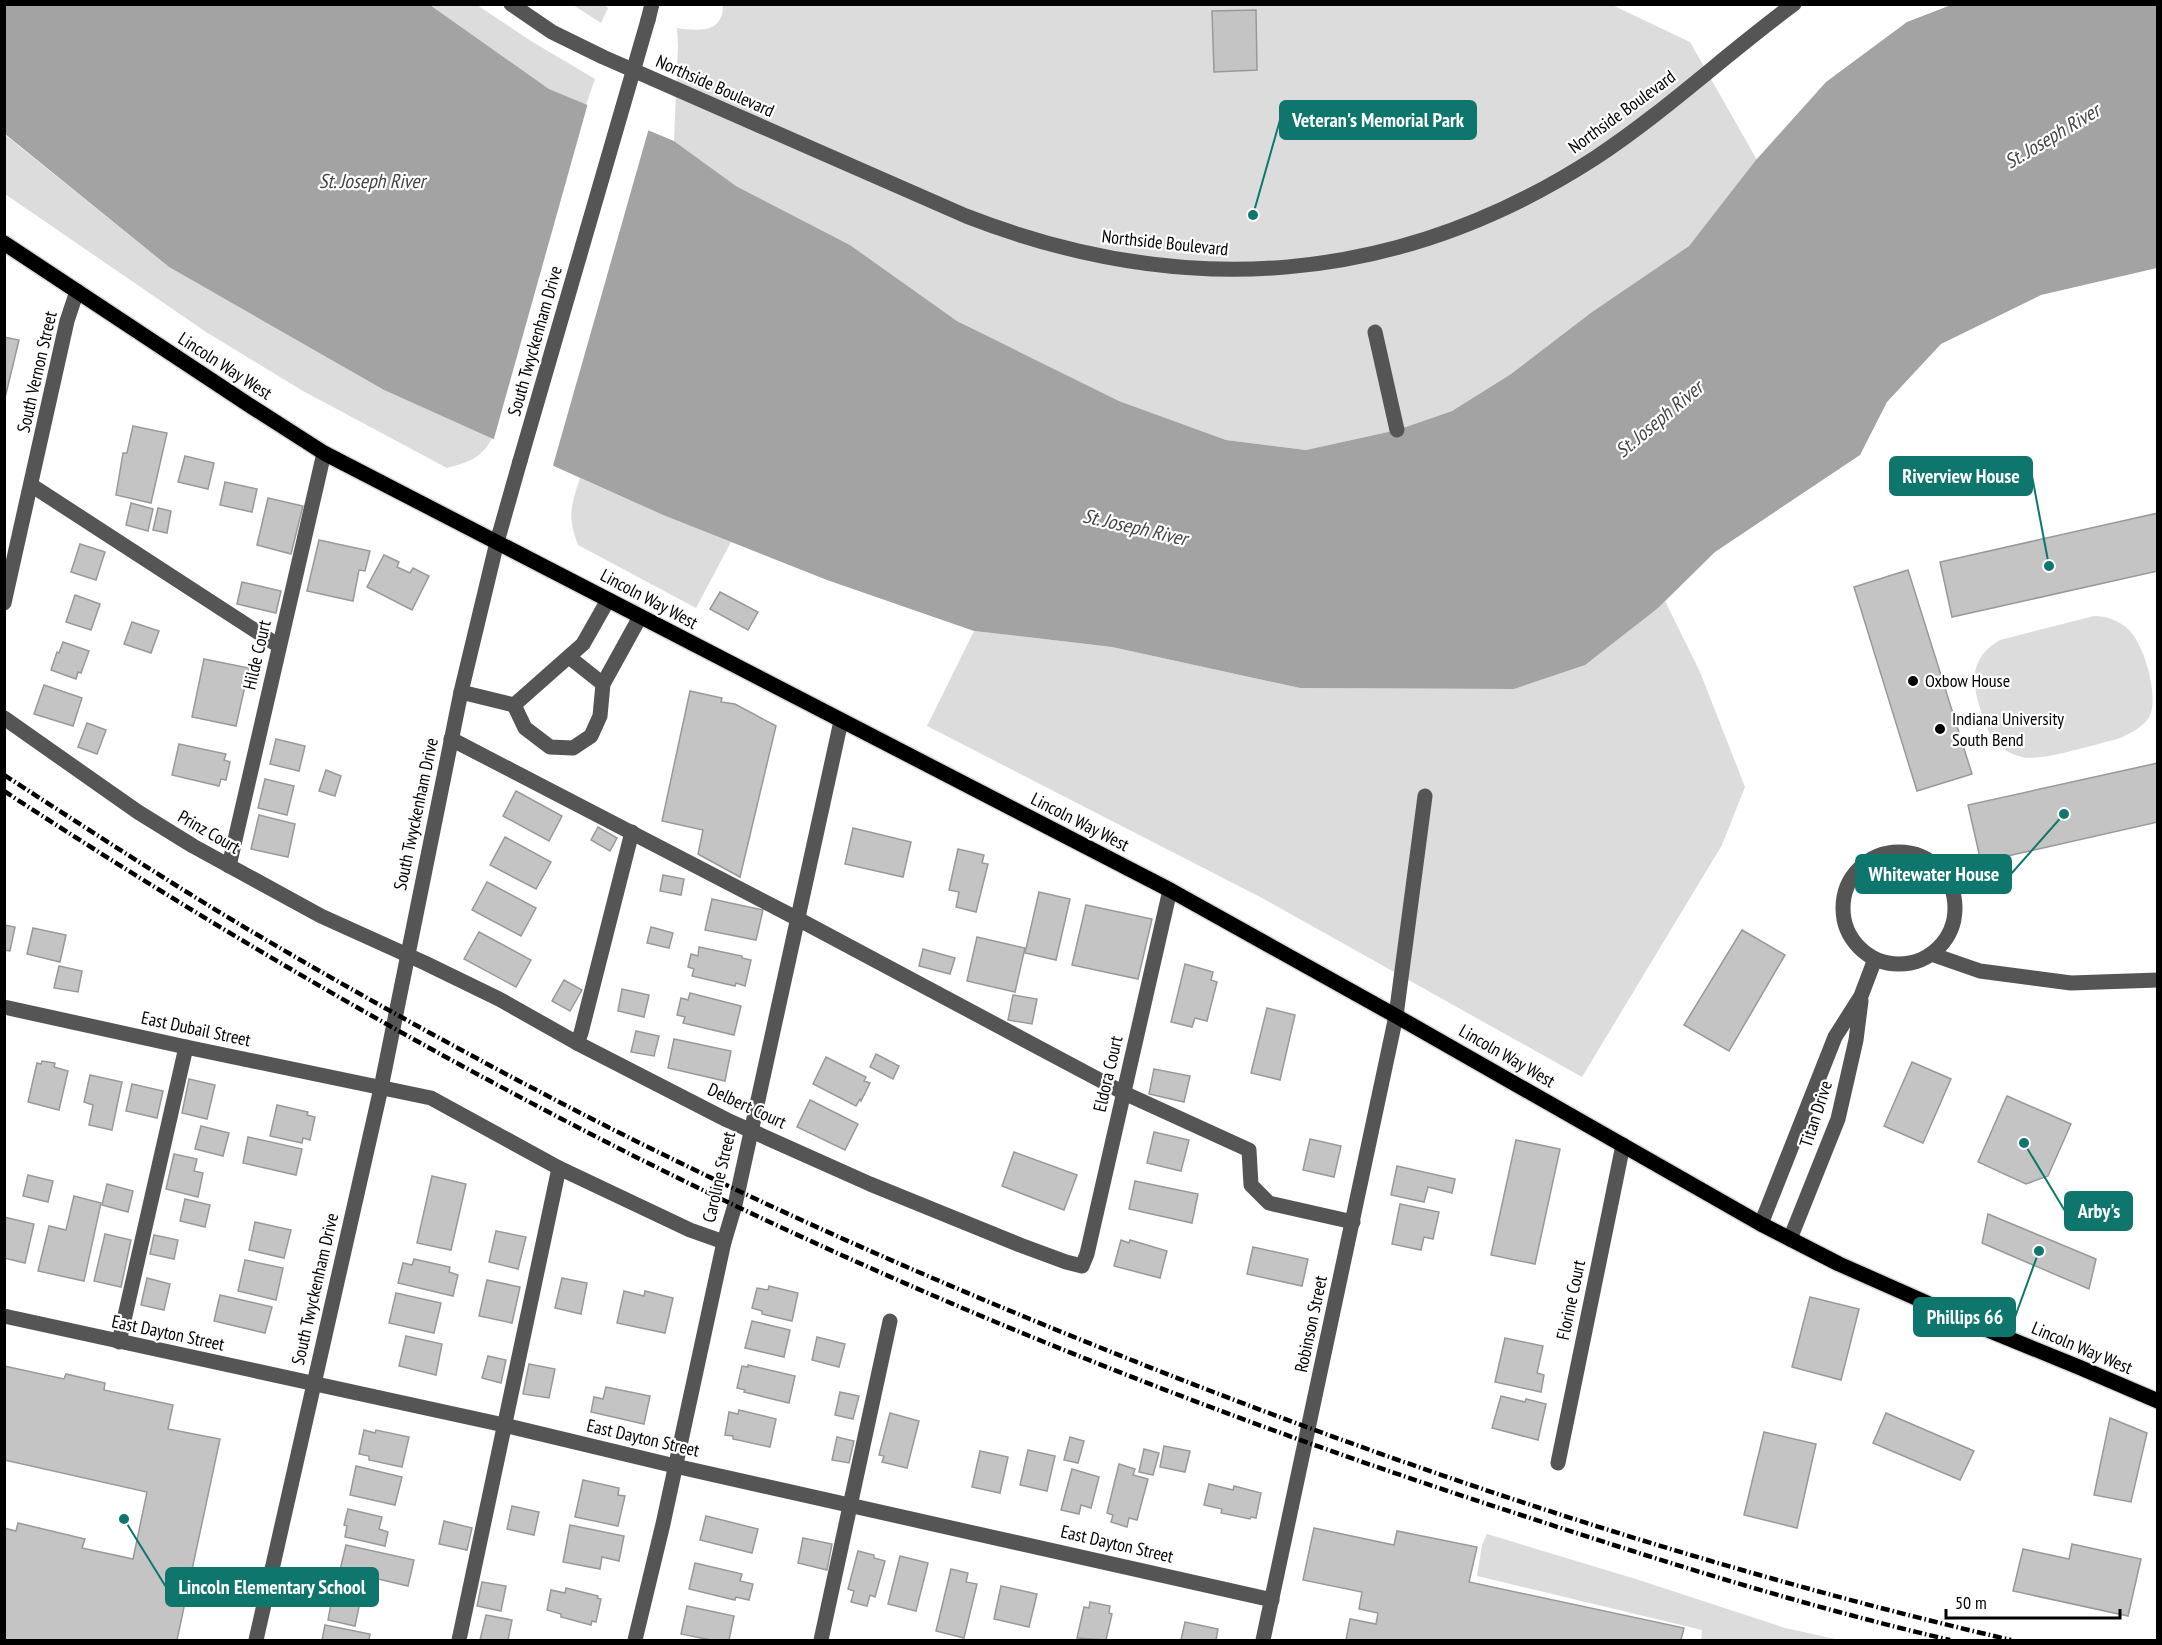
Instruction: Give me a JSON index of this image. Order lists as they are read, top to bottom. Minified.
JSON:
{"streets":{"main road":["Lincoln Way West"],"street":["Northside Boulevard","South Twyckenham Drive","South Vernon Street","Hilde Court","Prinz Court","East Dubail Street","Eldora Court","Delbert Court","Titan Drive","Caroline Street","Florine Court","Robinson Street","East Dayton Street"]},"crossings":[["South Twyckenham Drive","Lincoln Way West"],["South Twyckenham Drive","Prinz Court"],["South Twyckenham Drive","East Dubail Street"],["South Twyckenham Drive","Delbert Court"],["South Twyckenham Drive","East Dayton Street"],["Lincoln Way West","South Vernon Street"],["Lincoln Way West","Hilde Court"],["Lincoln Way West","Eldora Court"],["Lincoln Way West","Titan Drive"],["Lincoln Way West","Caroline Street"],["Lincoln Way West","Florine Court"],["Lincoln Way West","Robinson Street"],["Hilde Court","Prinz Court"],["Prinz Court","Delbert Court"],["East Dubail Street","Caroline Street"],["Eldora Court","Delbert Court"],["Delbert Court","Caroline Street"],["Caroline Street","East Dayton Street"],["Robinson Street","East Dayton Street"]],"water":["St. Joseph River"],"places":["Veteran's Memorial Park","Riverview House","Oxbow House","Indiana University South Bend","Whitewater House","Arby's","Phillips 66","Lincoln Elementary School"],"scale_bar":"50 m"}
